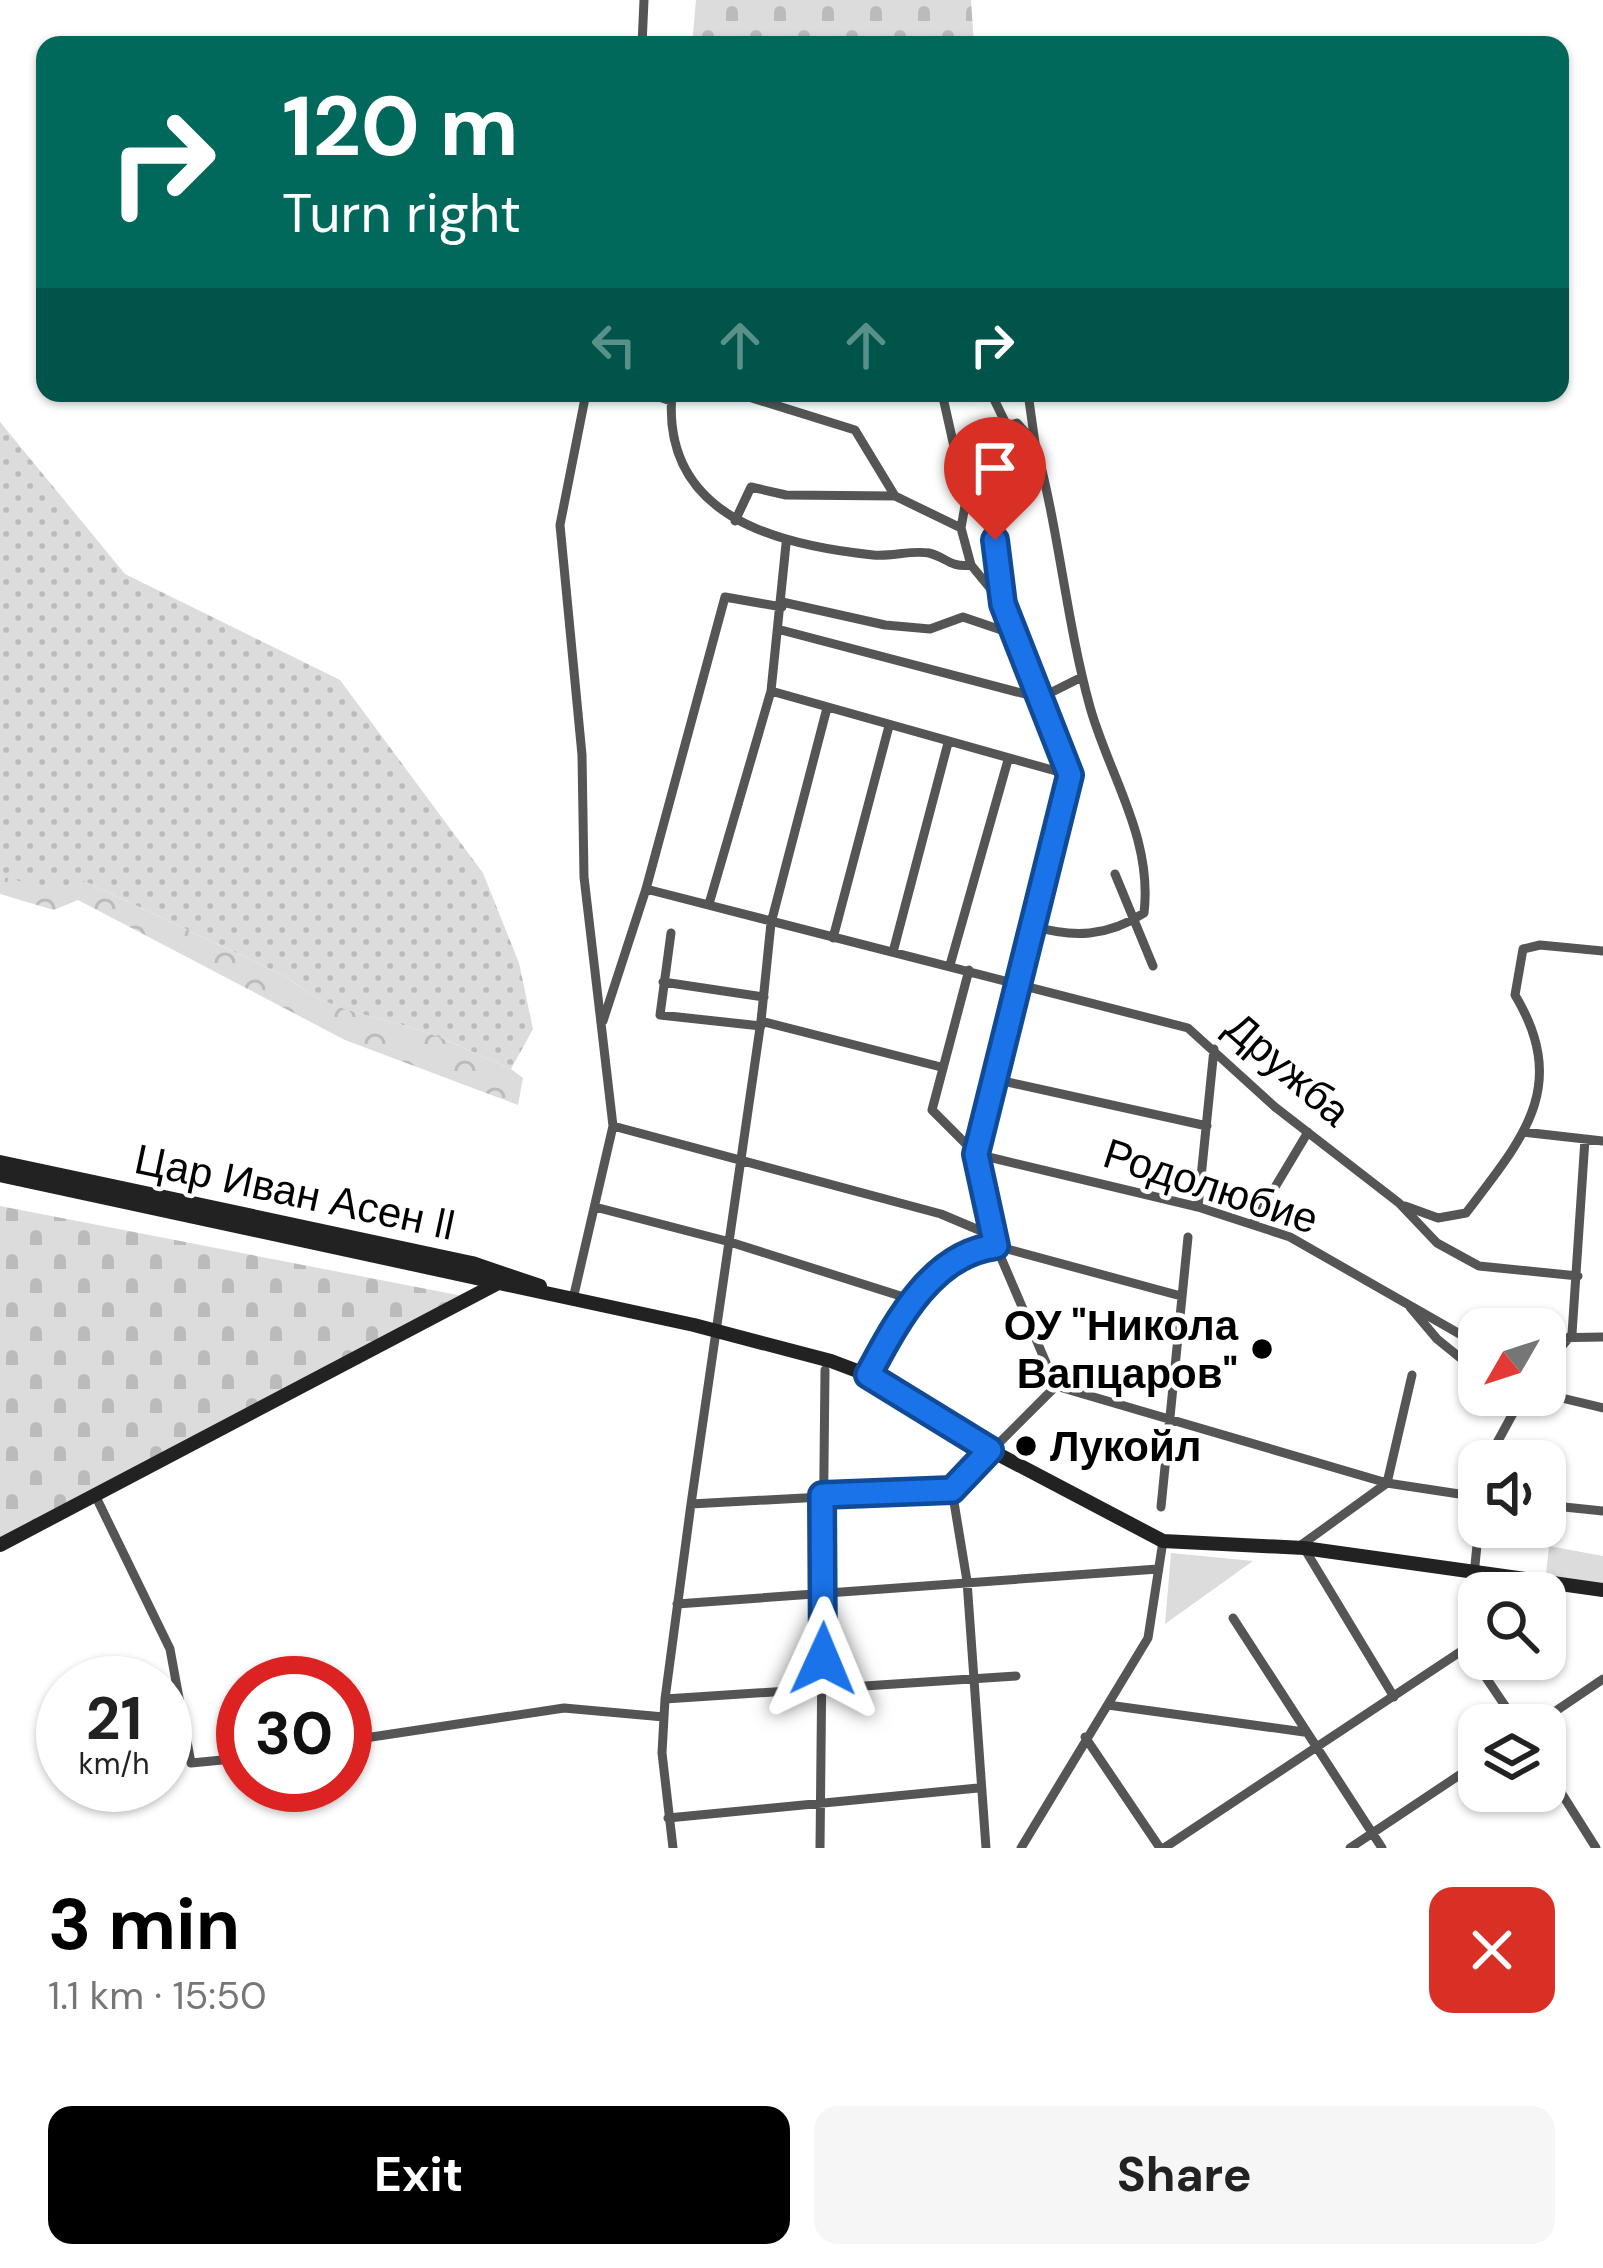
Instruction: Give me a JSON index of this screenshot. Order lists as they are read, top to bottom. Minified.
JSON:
{"streets":{"street":["Дружба","Родолюбие","Цар Иван Асен II"]},"places":["ОУ \"Никола Вапцаров\"","Лукойл"],"north":"bottom left","page":{"turn":["120 m","Turn right"],"speed":"21 km/h","limit":"30","heading":["3 min","1.1 km · 15:50"],"buttons":["Exit","Share"]}}
